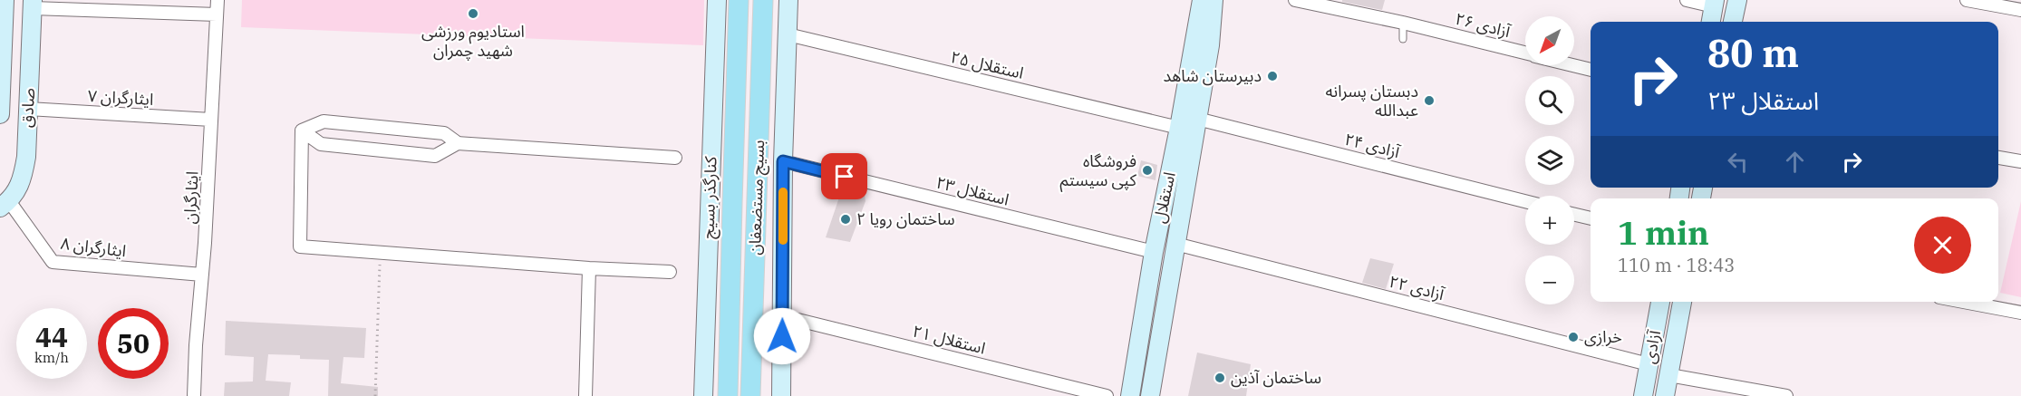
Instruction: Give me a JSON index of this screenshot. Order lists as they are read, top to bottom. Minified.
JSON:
{"streets":{"main road":["بسیج مستضعفان"],"street":["آزادی ۲۶","استقلال ۲۵","ایثارگران ۷","صادق","آزادی ۲۴","استقلال ۲۳","ایثارگران","کنارگذر بسیج","استقلال","ایثارگران ۸","آزادی ۲۲","استقلال ۲۱","آزادی"]},"crossings":[["استقلال ۲۵","استقلال"],["ایثارگران ۷","صادق"],["ایثارگران ۷","ایثارگران"],["صادق","ایثارگران ۸"],["آزادی ۲۴","استقلال"],["استقلال ۲۳","استقلال"],["ایثارگران","ایثارگران ۸"],["استقلال","آزادی ۲۲"],["آزادی ۲۲","آزادی"]],"places":["استادیوم ورزشی شهید چمران","دبیرستان شاهد","دبستان پسرانه عبدالله","فروشگاه کپی سیستم","ساختمان رویا ۲","خرازی","ساختمان آذین"],"north":"bottom left","page":{"map_buttons":["+","−"],"turn":["80 m","استقلال ۲۳"],"heading":["1 min","110 m · 18:43"],"speed":"44 km/h","limit":"50"}}
